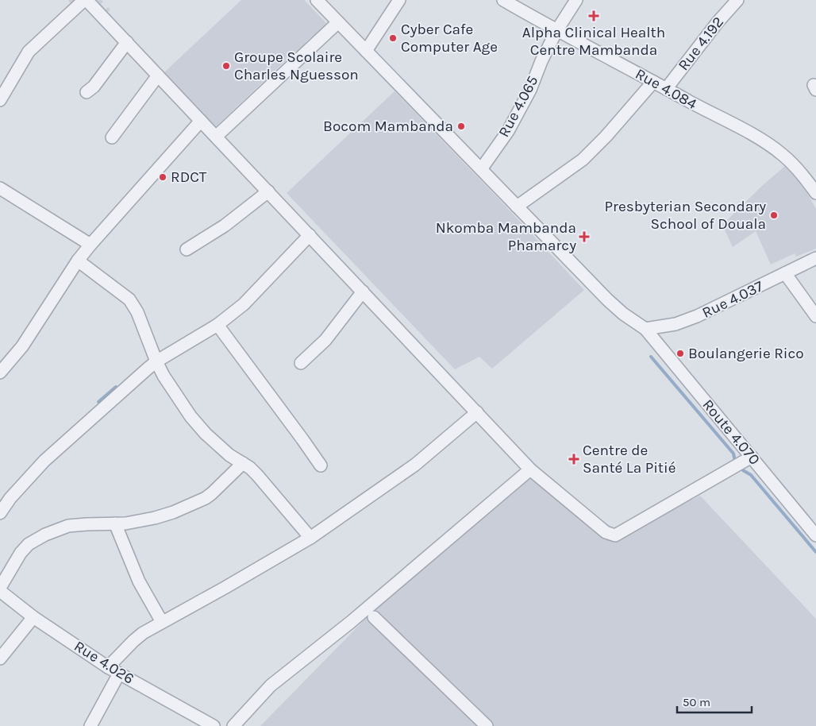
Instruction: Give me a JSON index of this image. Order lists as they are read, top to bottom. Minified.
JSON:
{"streets":{"street":["Rue 4.192","Rue 4.084","Rue 4.065","Rue 4.037","Route 4.070","Rue 4.026"]},"crossings":[["Rue 4.192","Rue 4.084"],["Rue 4.084","Rue 4.065"],["Rue 4.065","Route 4.070"],["Rue 4.037","Route 4.070"]],"places":{"health":["Alpha Clinical Health Centre Mambanda","Nkomba Mambanda Phamarcy","Centre de Santé La Pitié"],"other":["Cyber Cafe Computer Age","Groupe Scolaire Charles Nguesson","Bocom Mambanda","RDCT","Presbyterian Secondary School of Douala","Boulangerie Rico"]},"scale_bar":"50 m"}
